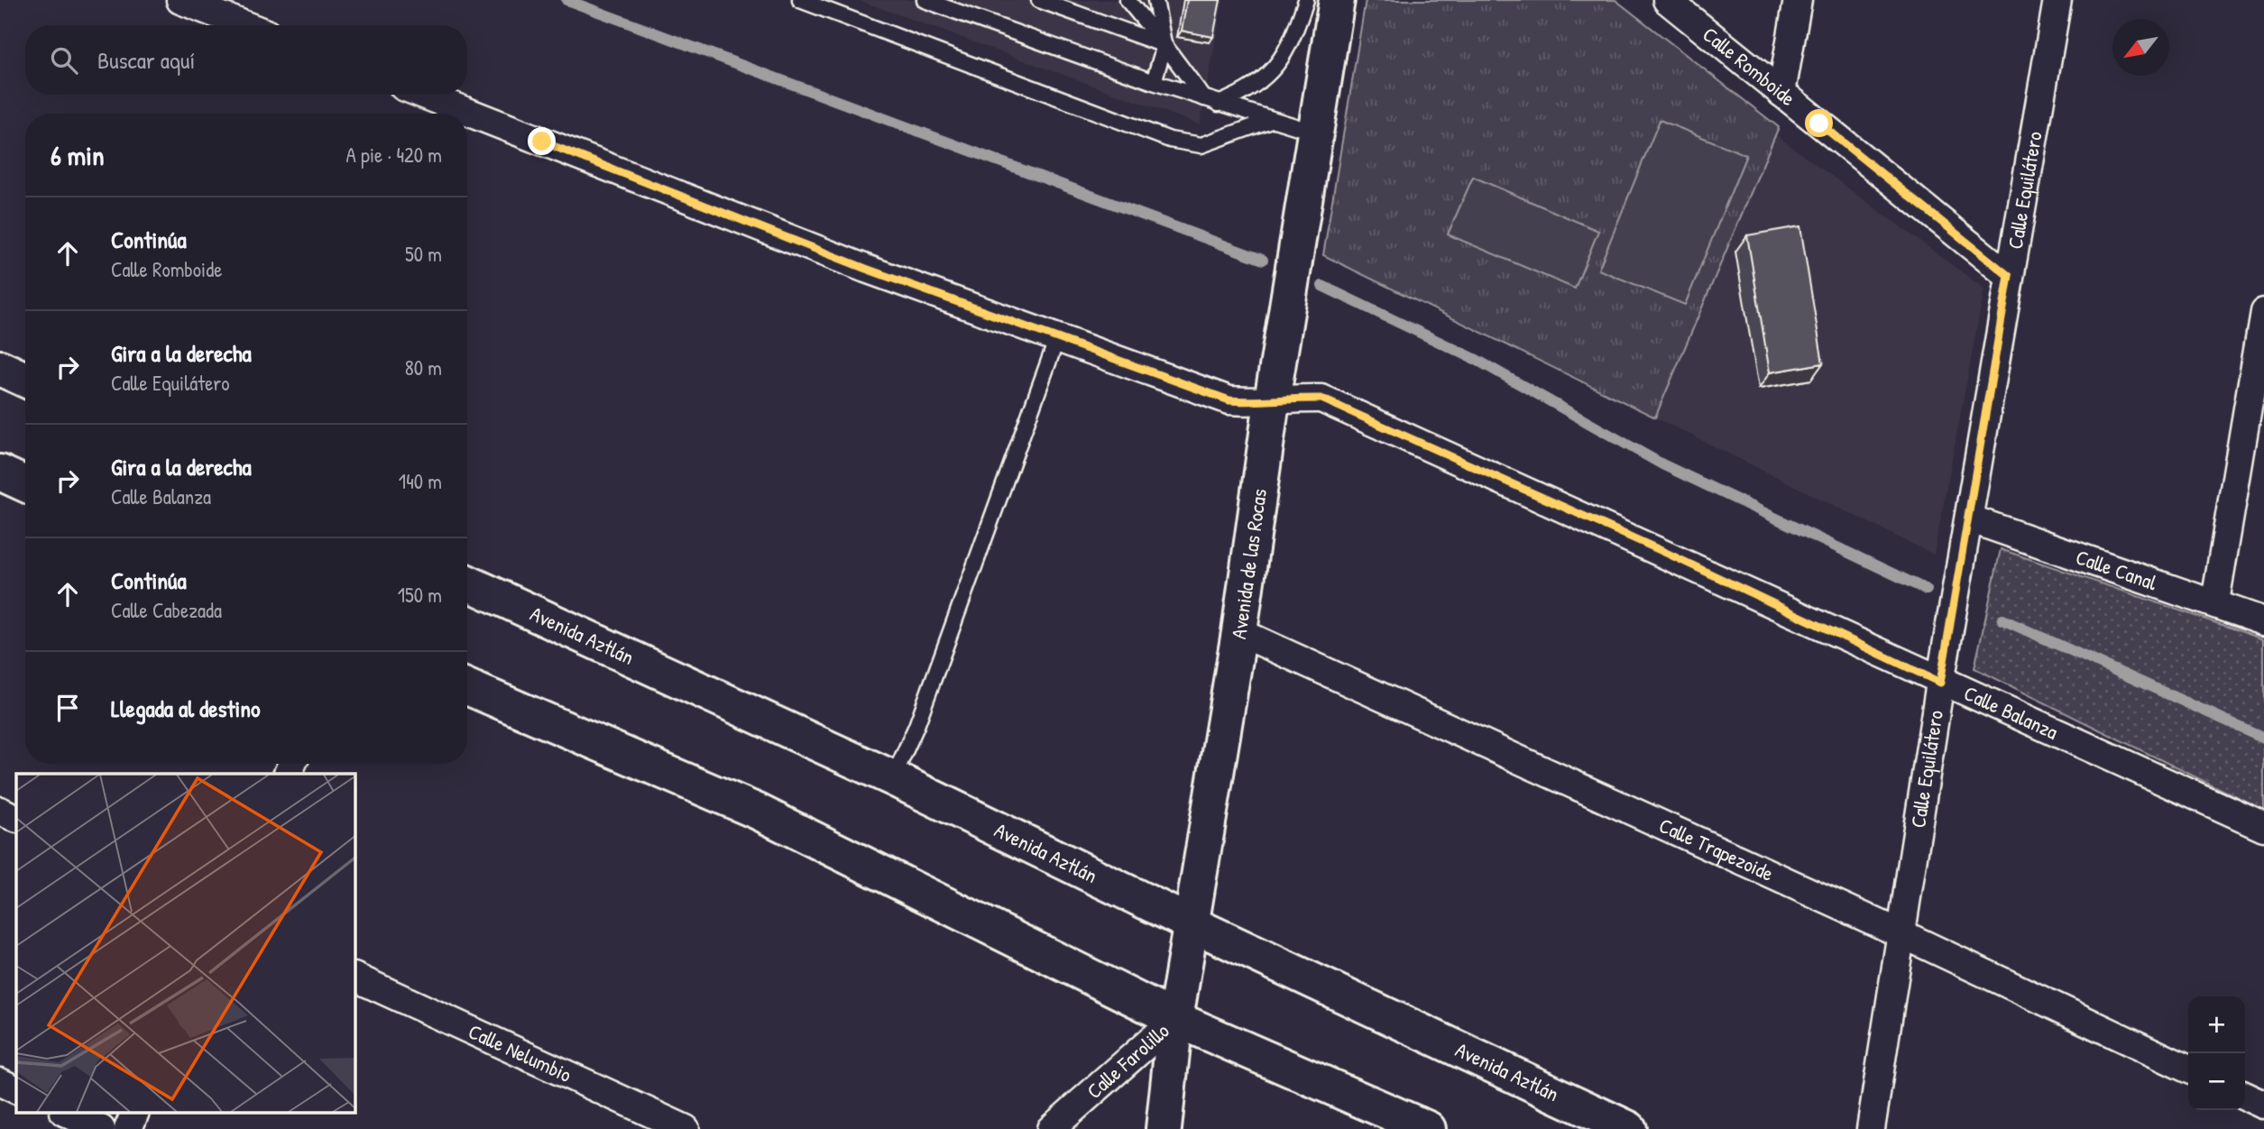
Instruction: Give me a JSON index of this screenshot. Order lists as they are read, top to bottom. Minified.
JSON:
{"streets":{"main road":["Avenida de las Rocas","Avenida Aztlán"],"street":["Calle Romboide","Calle Equilátero","Calle Canal","Calle Balanza","Calle Trapezoide","Calle Nelumbio","Calle Farolillo"]},"crossings":[["Calle Romboide","Calle Equilátero"],["Calle Equilátero","Calle Canal"],["Calle Equilátero","Calle Balanza"],["Calle Equilátero","Calle Trapezoide"],["Avenida de las Rocas","Avenida Aztlán"],["Avenida de las Rocas","Calle Balanza"],["Avenida de las Rocas","Calle Trapezoide"],["Avenida de las Rocas","Calle Farolillo"]],"north":"bottom left","page":{"search":"Buscar aquí","heading":["6 min","A pie · 420 m"],"list":[["Continúa","Calle Romboide","50 m"],["Gira a la derecha","Calle Equilátero","80 m"],["Gira a la derecha","Calle Balanza","140 m"],["Continúa","Calle Cabezada","150 m"],"Llegada al destino"],"map_buttons":["+","−"]}}
